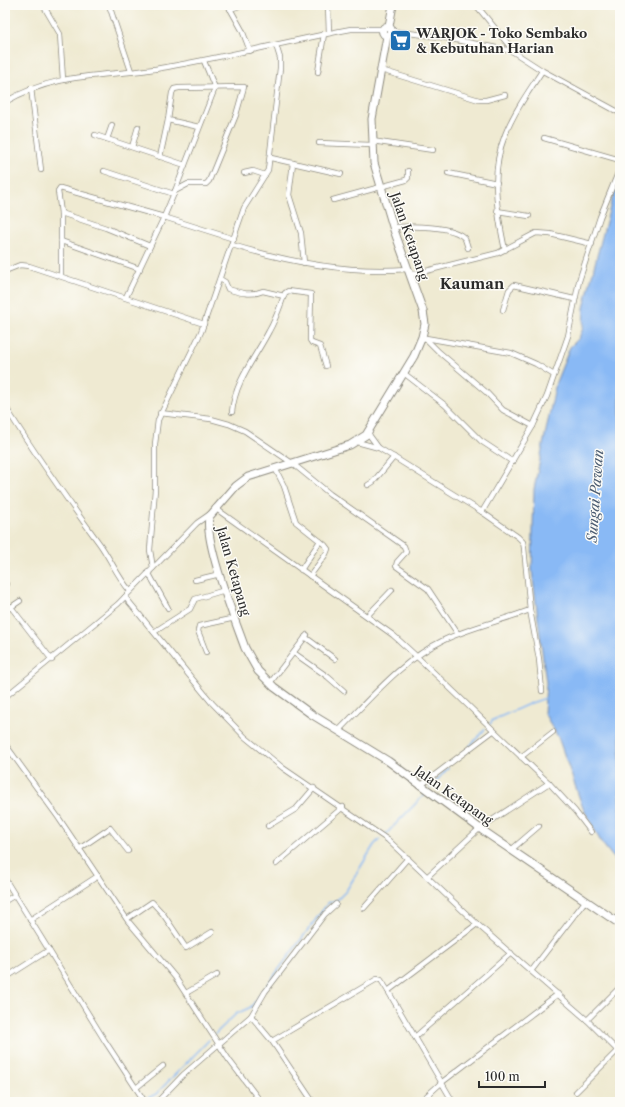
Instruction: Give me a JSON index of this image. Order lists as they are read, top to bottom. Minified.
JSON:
{"streets":{"main road":["Jalan Ketapang"]},"districts":["Kauman"],"water":["Sungai Pawan"],"places":{"supermarket":["WARJOK - Toko Sembako & Kebutuhan Harian"]},"scale_bar":"100 m"}
